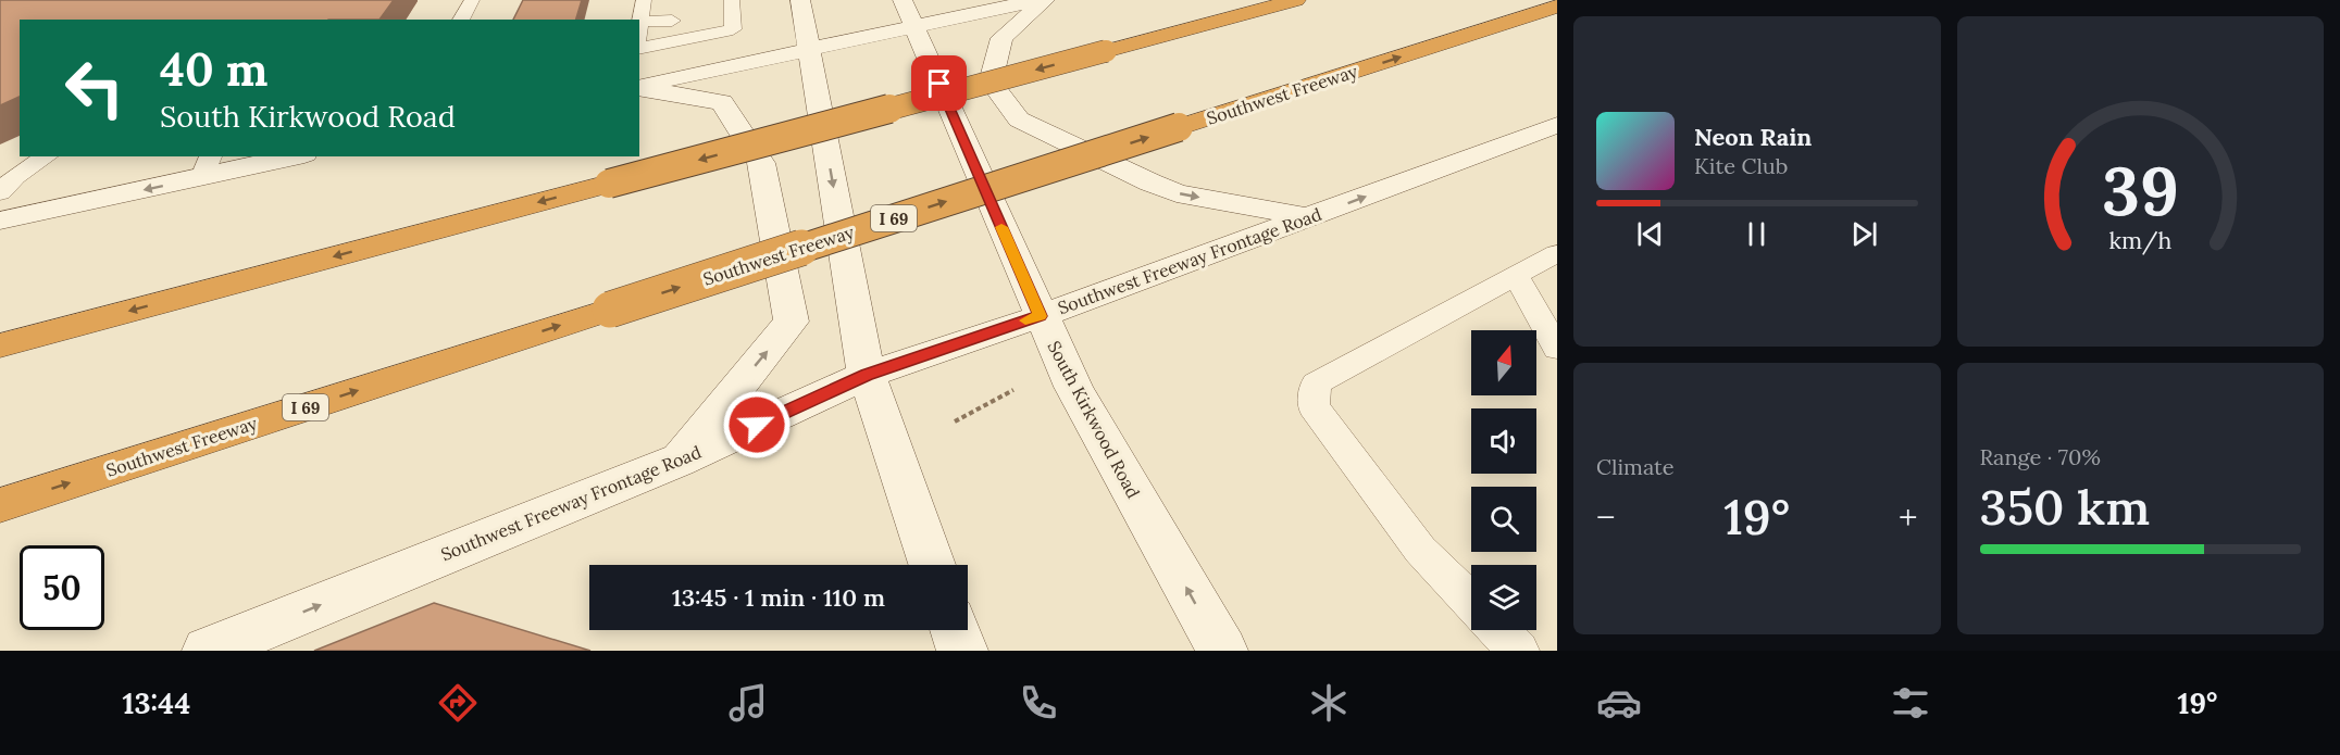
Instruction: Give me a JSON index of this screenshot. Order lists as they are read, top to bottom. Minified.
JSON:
{"streets":{"highway":["Southwest Freeway","I 69"],"main road":["Southwest Freeway Frontage Road","South Kirkwood Road"]},"crossings":[["Southwest Freeway Frontage Road","South Kirkwood Road"]],"one_way":["Southwest Freeway Frontage Road"],"north":"top","page":{"turn":["40 m","South Kirkwood Road"],"song":["Neon Rain","Kite Club"],"tile":["Climate",["Range · 70%","350 km"]],"heat":["−","19°","+"],"limit":"50","trip":"13:45 · 1 min · 110 m","tabs":["13:44","19°"],"gauge":["39","km/h"]}}
